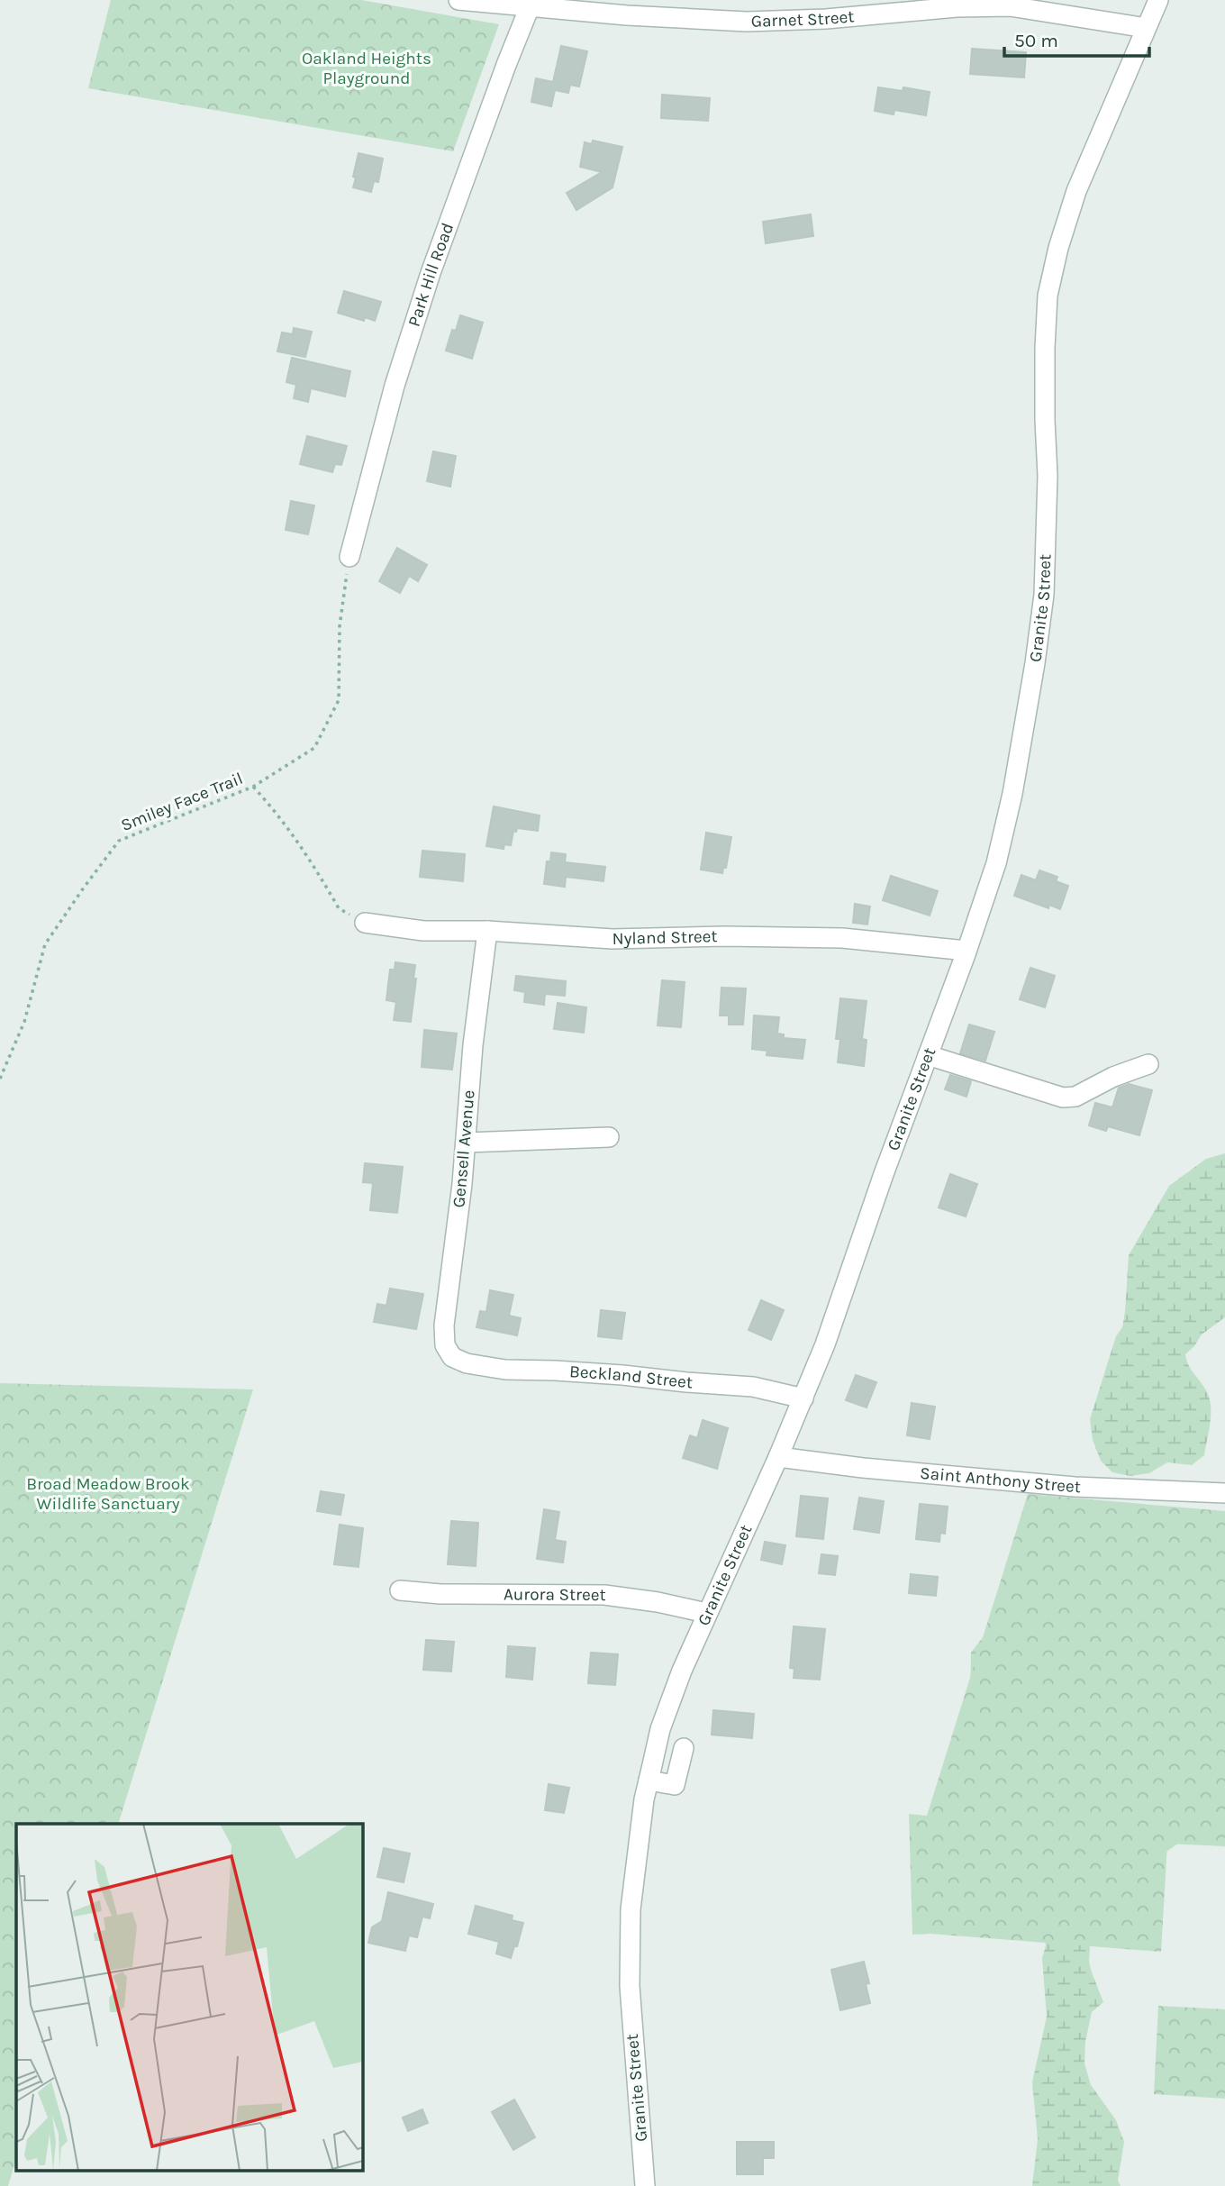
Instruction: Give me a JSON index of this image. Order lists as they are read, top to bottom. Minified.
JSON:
{"streets":{"street":["Garnet Street","Park Hill Road","Granite Street","Nyland Street","Gensell Avenue","Beckland Street","Saint Anthony Street","Aurora Street"],"path":["Smiley Face Trail"]},"crossings":[["Garnet Street","Park Hill Road"],["Garnet Street","Granite Street"],["Park Hill Road","Smiley Face Trail"],["Granite Street","Nyland Street"],["Granite Street","Beckland Street"],["Granite Street","Saint Anthony Street"],["Granite Street","Aurora Street"],["Nyland Street","Gensell Avenue"],["Gensell Avenue","Beckland Street"]],"parks":["Oakland Heights Playground","Broad Meadow Brook Wildlife Sanctuary"],"scale_bar":"50 m"}
